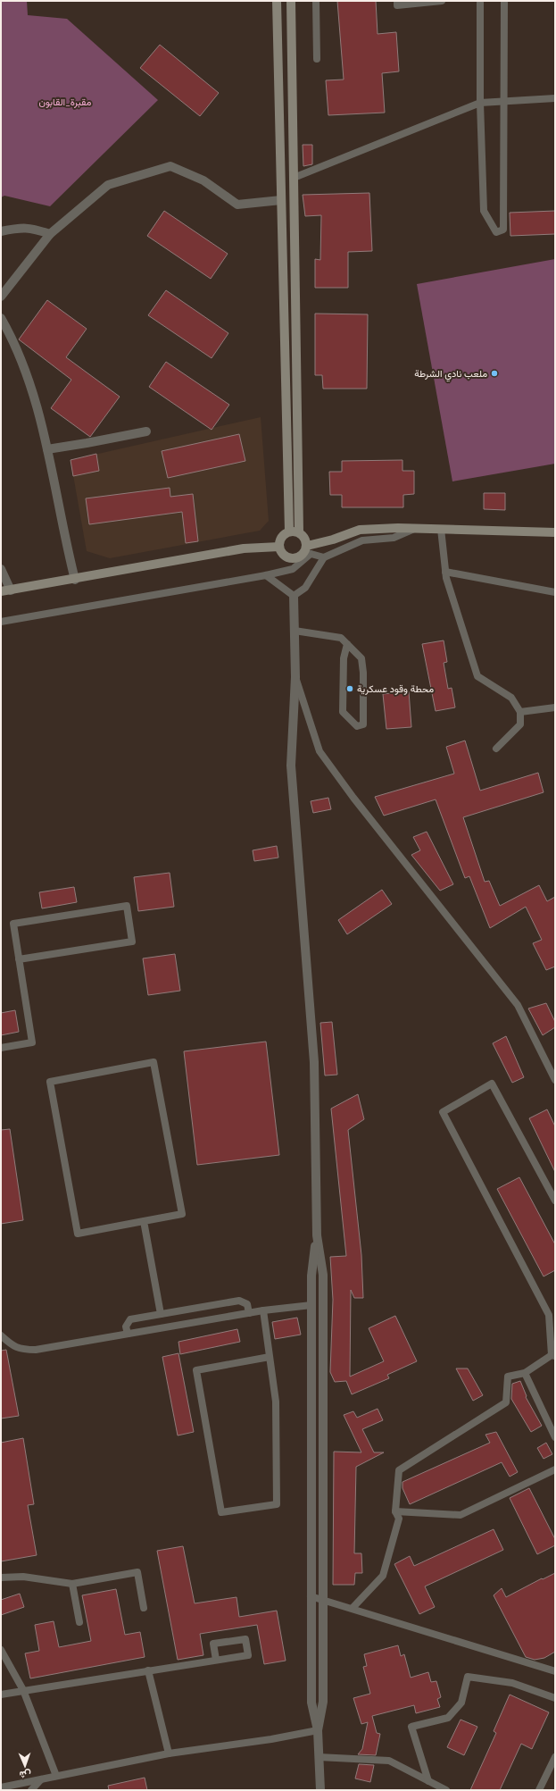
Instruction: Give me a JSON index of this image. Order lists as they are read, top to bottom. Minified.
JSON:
{"parks":["مقبرة_القابون"],"places":["ملعب نادي الشرطة","محطة وقود عسكرية"],"north":"bottom"}
